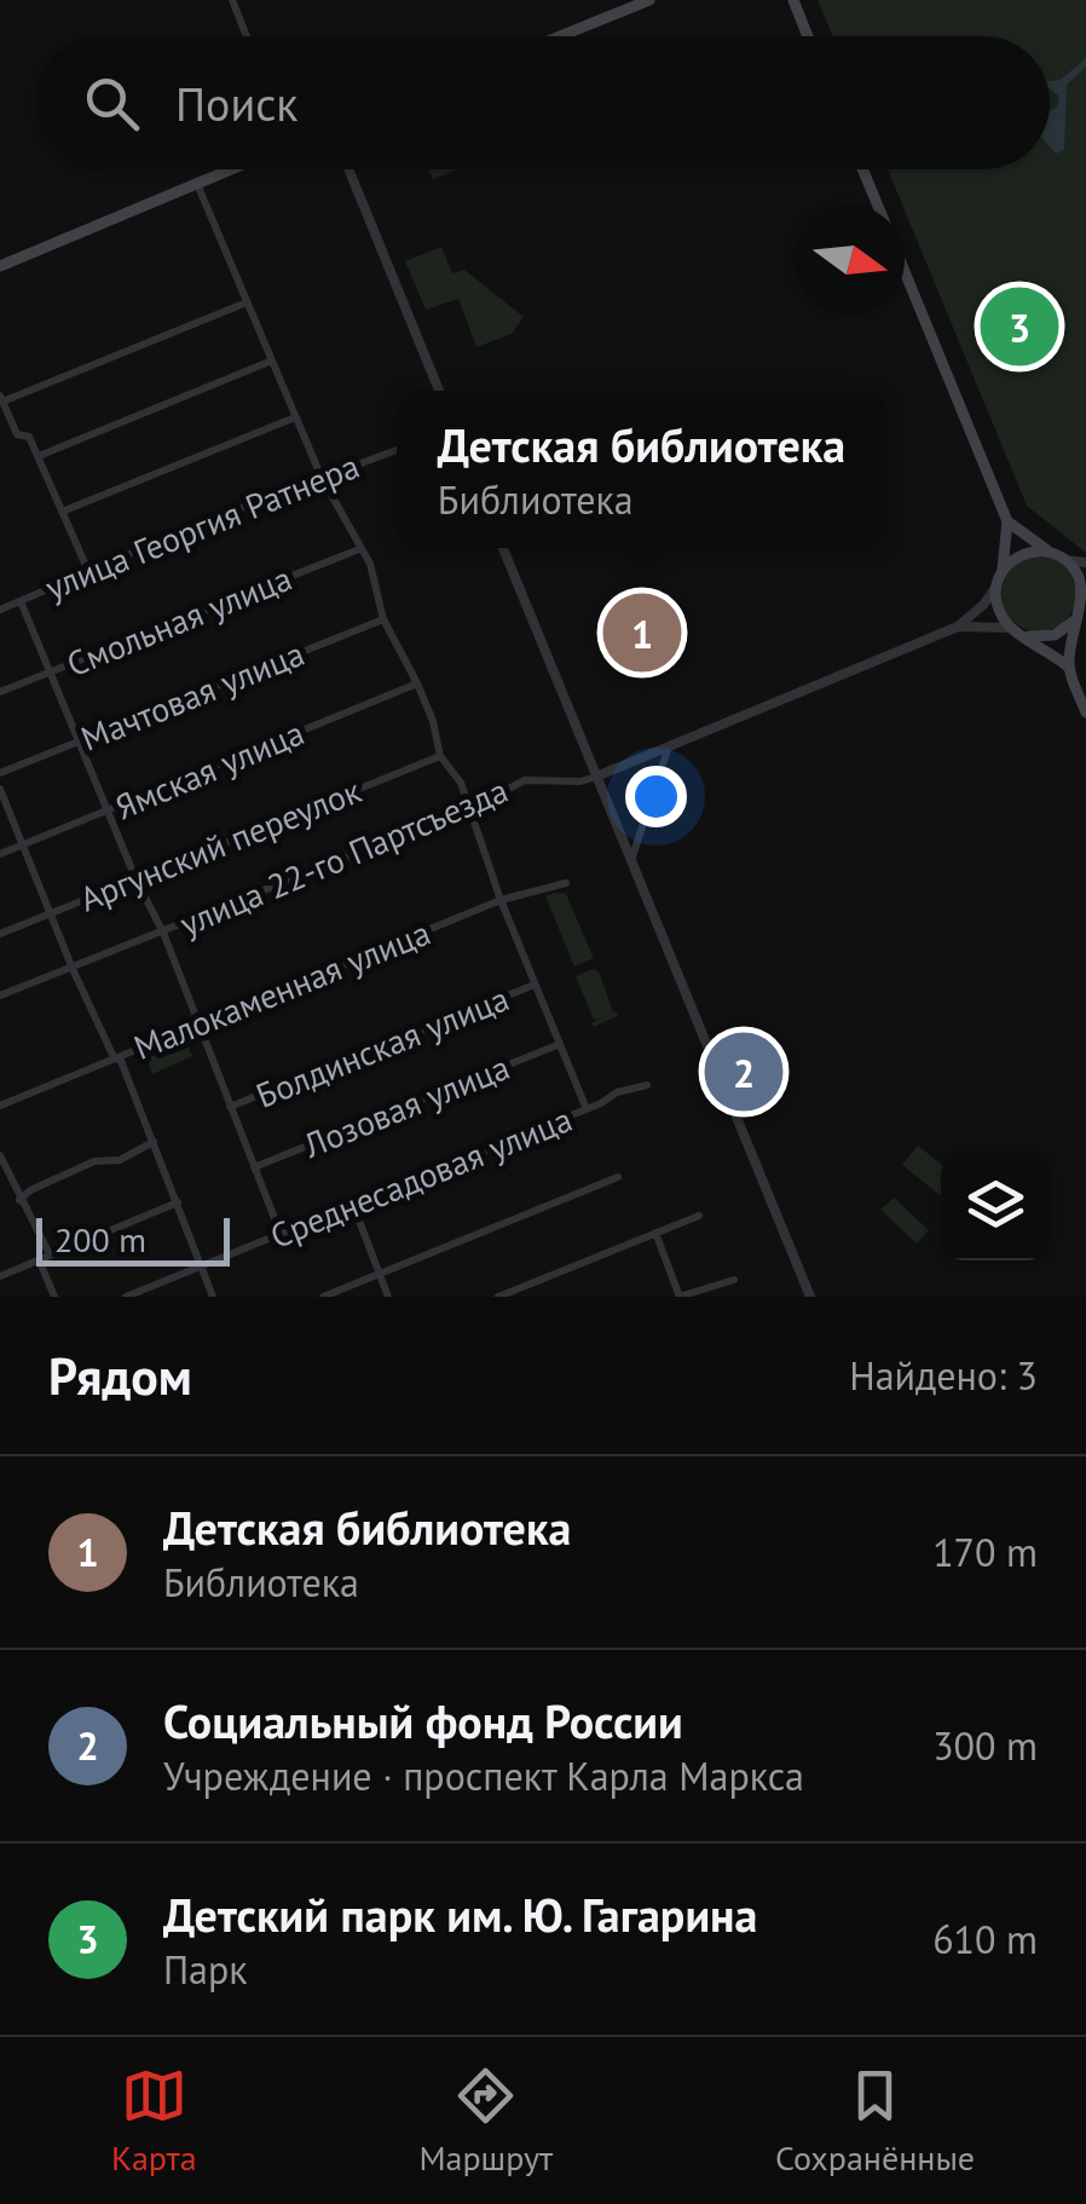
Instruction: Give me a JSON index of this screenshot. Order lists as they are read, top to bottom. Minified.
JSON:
{"streets":{"street":["улица Георгия Ратнера","Смольная улица","Мачтовая улица","Ямская улица","Аргунский переулок","улица 22-го Партсъезда","Малокаменная улица","Болдинская улица","Лозовая улица","Среднесадовая улица"]},"scale_bar":"200 m","north":"right","page":{"search":"Поиск","pins":["3","1","2"],"popup":["Детская библиотека","Библиотека"],"scale":"200 m","heading":["Рядом","Найдено: 3"],"list":[{"mark":"1","name":"Детская библиотека","note":"Библиотека","value":"170 m"},{"mark":"2","name":"Социальный фонд России","note":"Учреждение · проспект Карла Маркса","value":"300 m"},{"mark":"3","name":"Детский парк им. Ю. Гагарина","note":"Парк","value":"610 m"}],"nav":["Карта","Маршрут","Сохранённые"]}}
